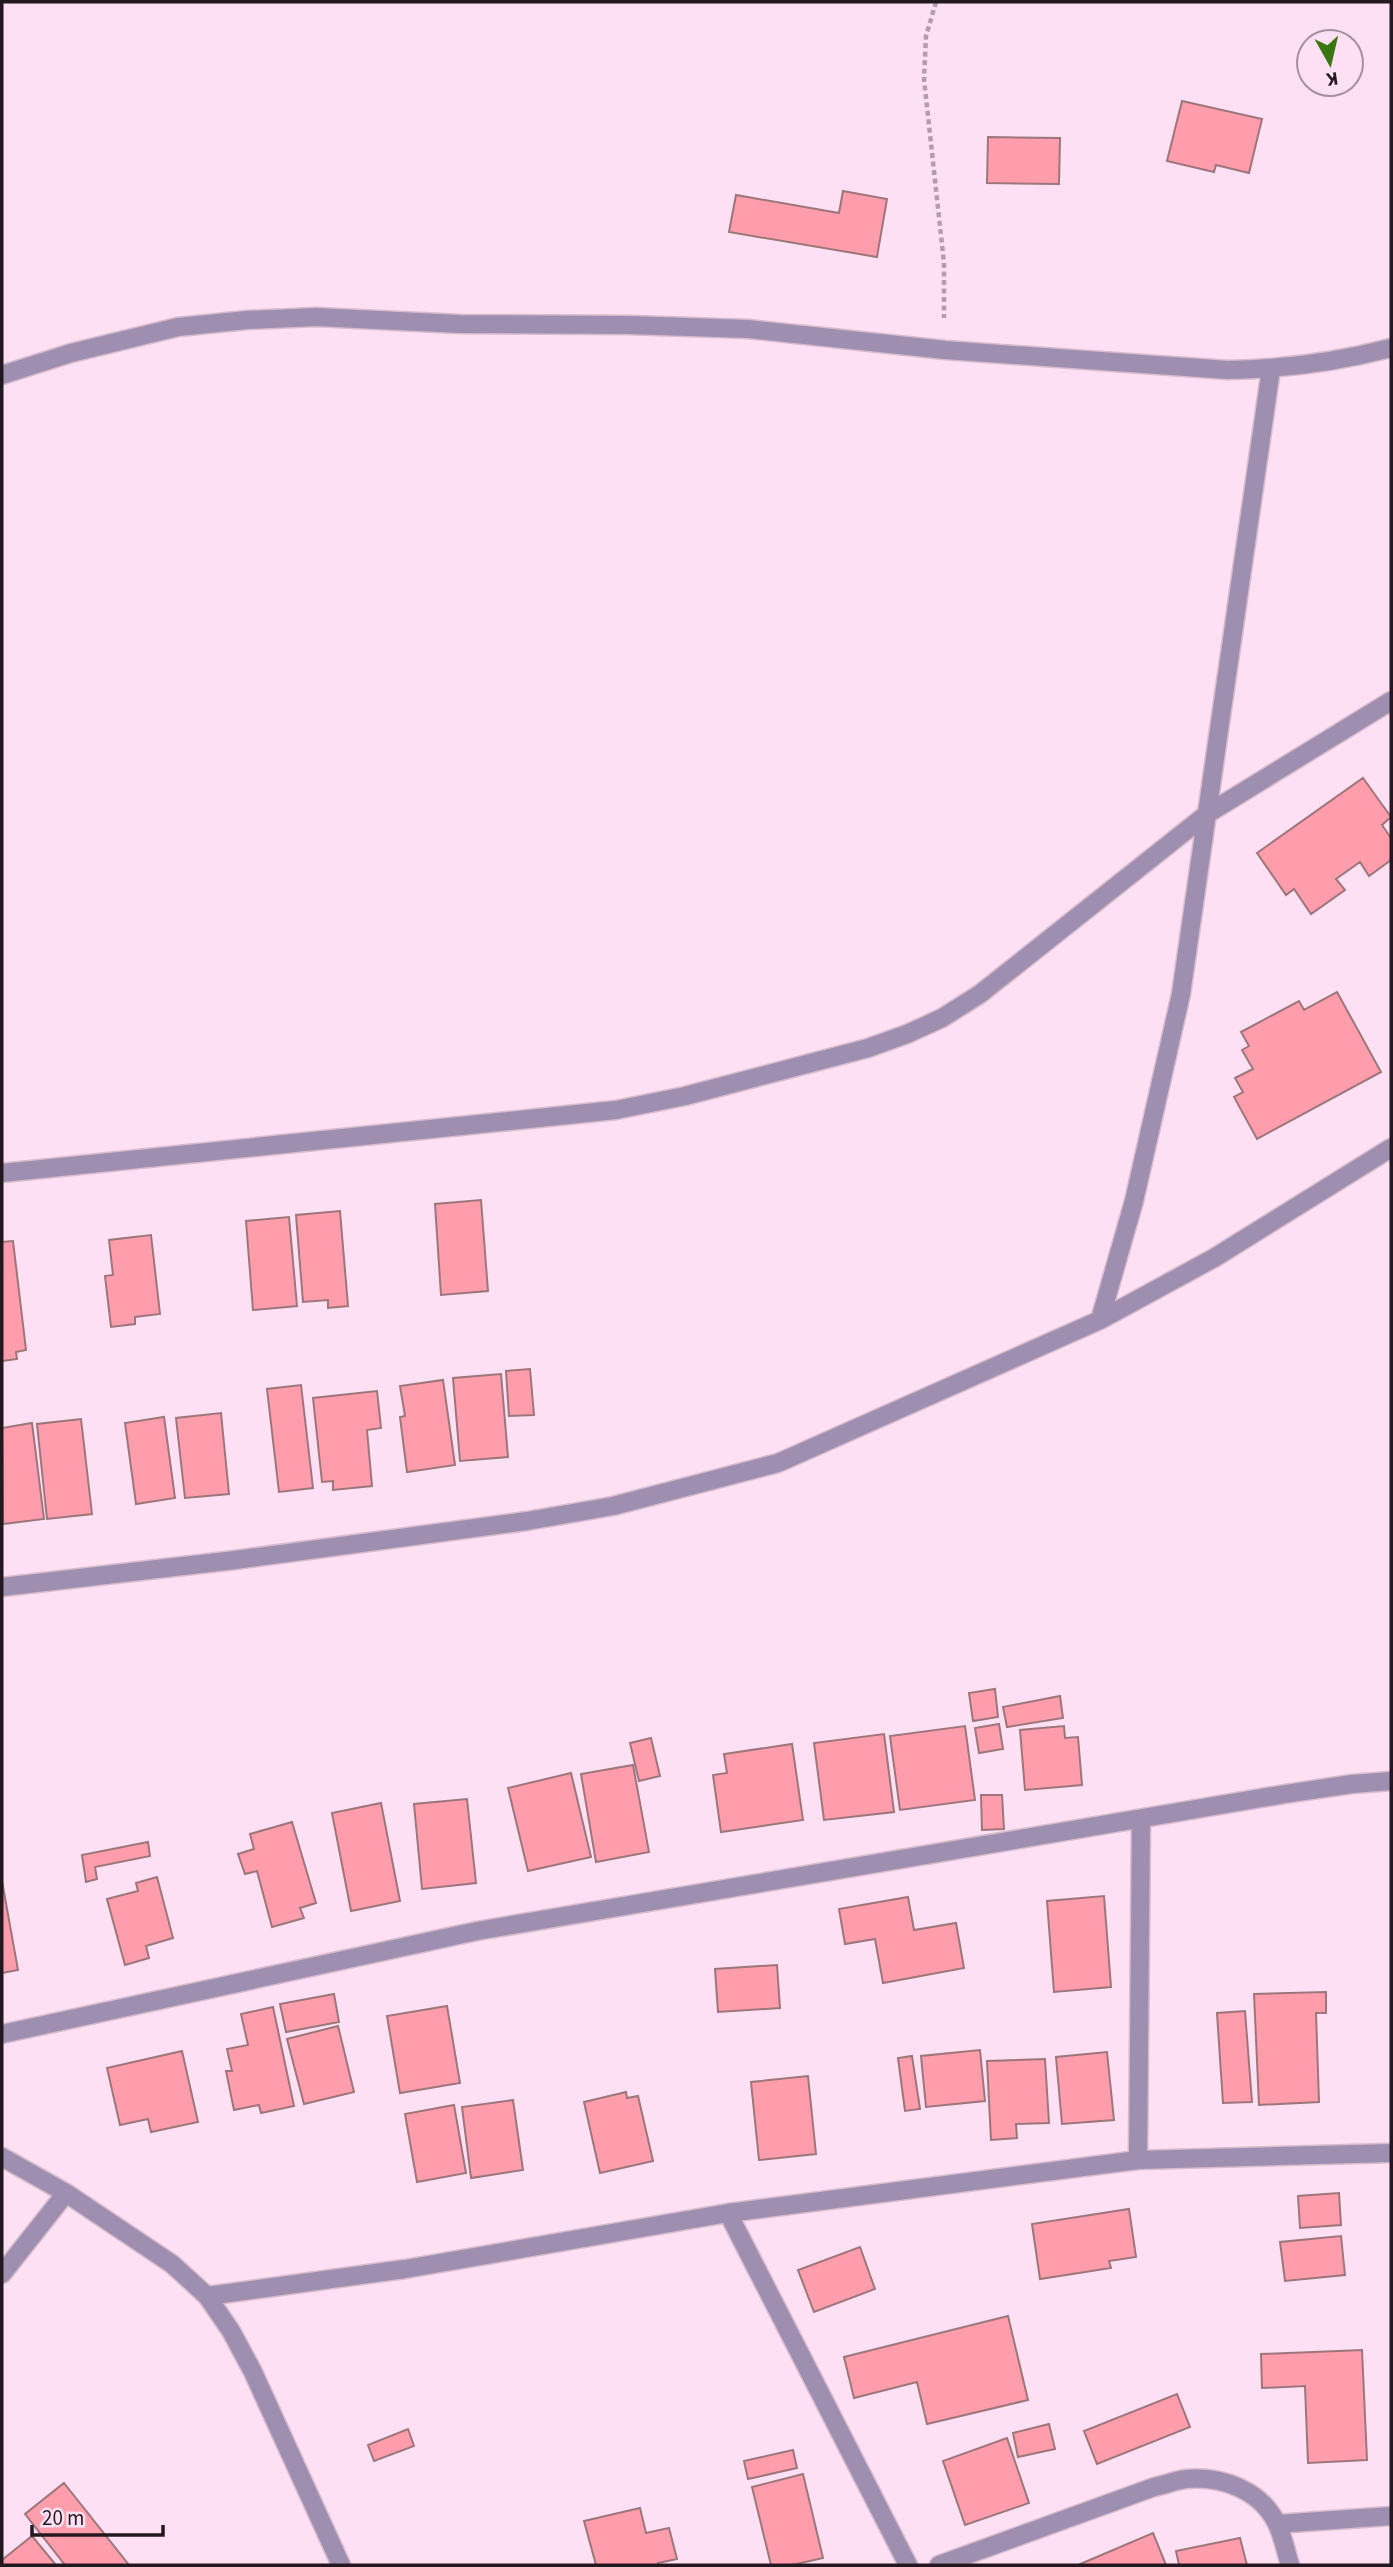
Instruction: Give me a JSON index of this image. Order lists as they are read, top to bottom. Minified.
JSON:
{"scale_bar":"20 m","north":"bottom"}
